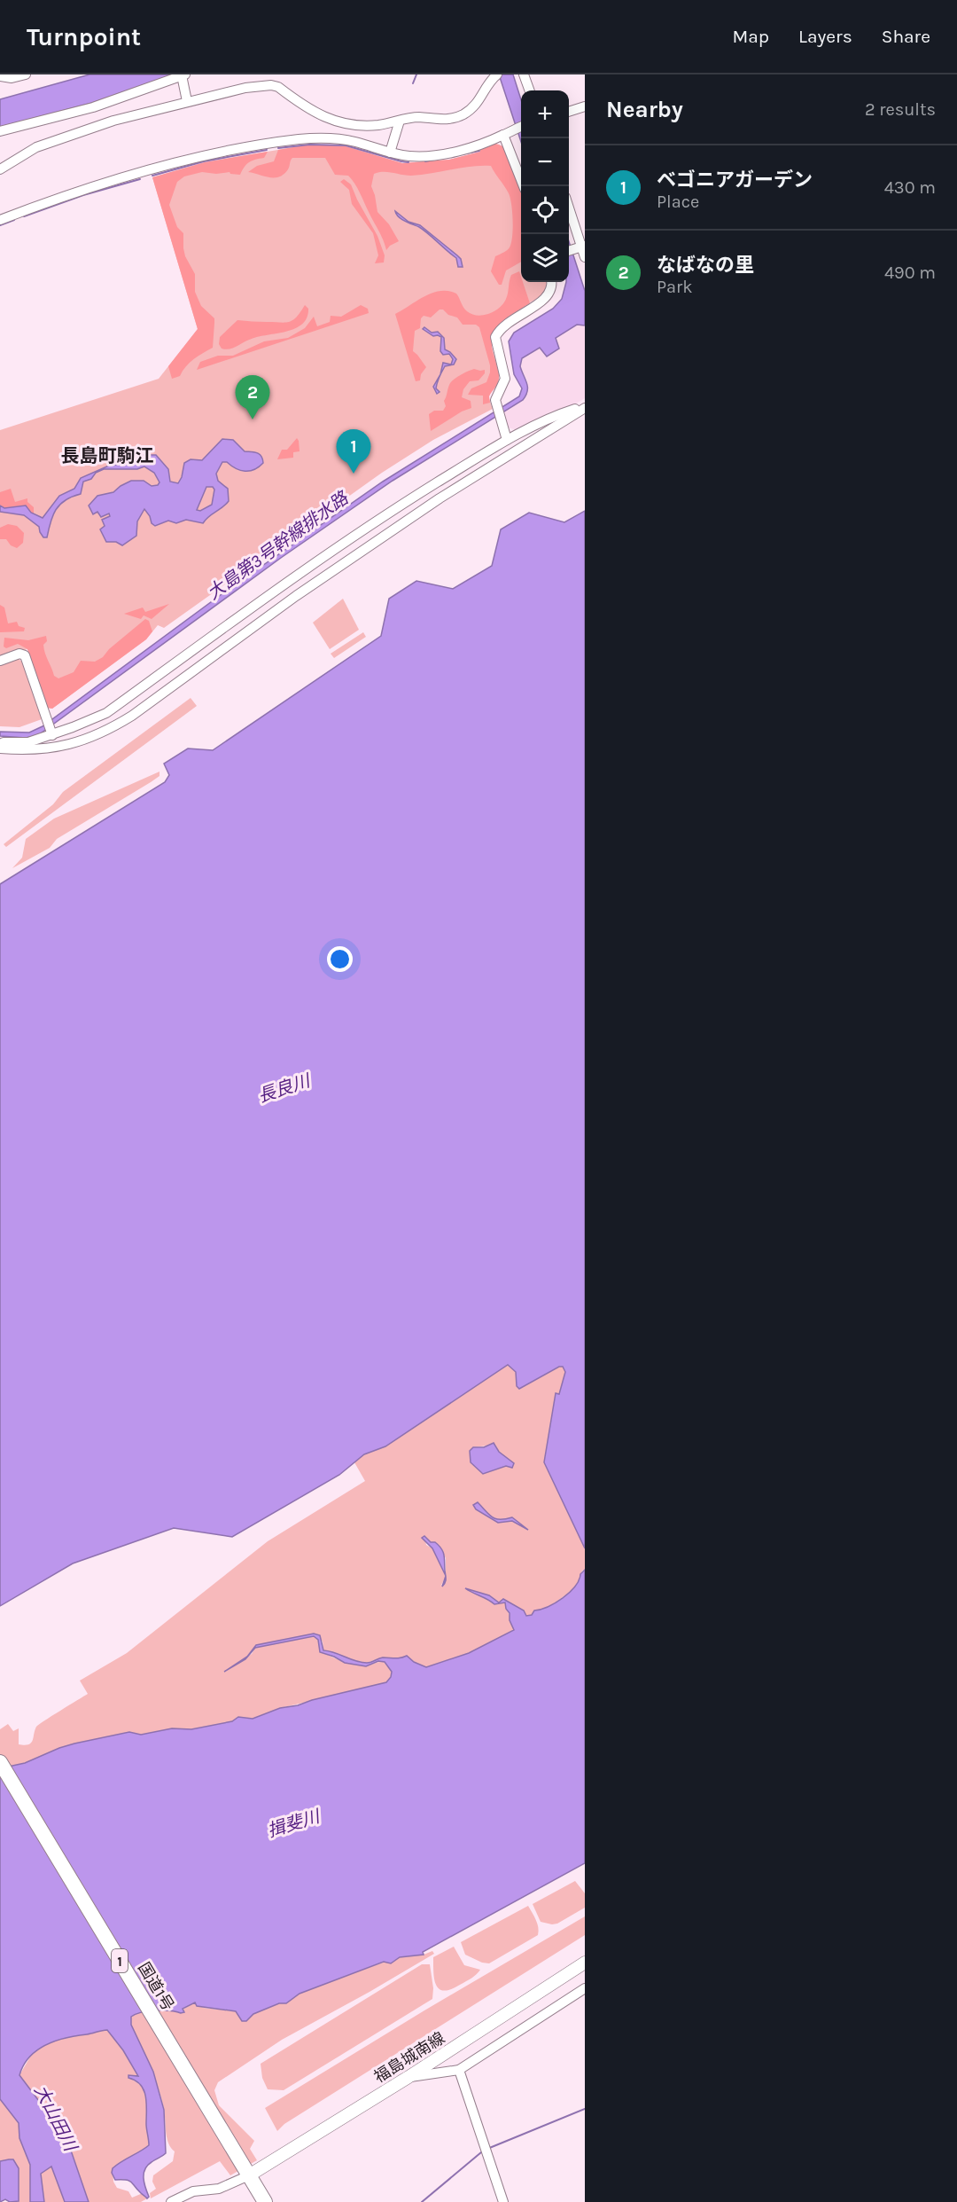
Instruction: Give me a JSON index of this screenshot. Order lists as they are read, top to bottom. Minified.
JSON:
{"streets":{"highway":["1","国道1号"],"main road":["福島城南線"]},"crossings":[["国道1号","福島城南線"]],"districts":["長島町駒江"],"water":["大島第3号幹線排水路","長良川","揖斐川","大山田川"],"page":{"header":"Turnpoint","nav":["Map","Layers","Share"],"heading":["Nearby","2 results"],"map_buttons":["+","−"],"list":[{"mark":"1","name":"ベゴニアガーデン","note":"Place","value":"430 m"},{"mark":"2","name":"なばなの里","note":"Park","value":"490 m"}],"pins":["2","1"]}}
